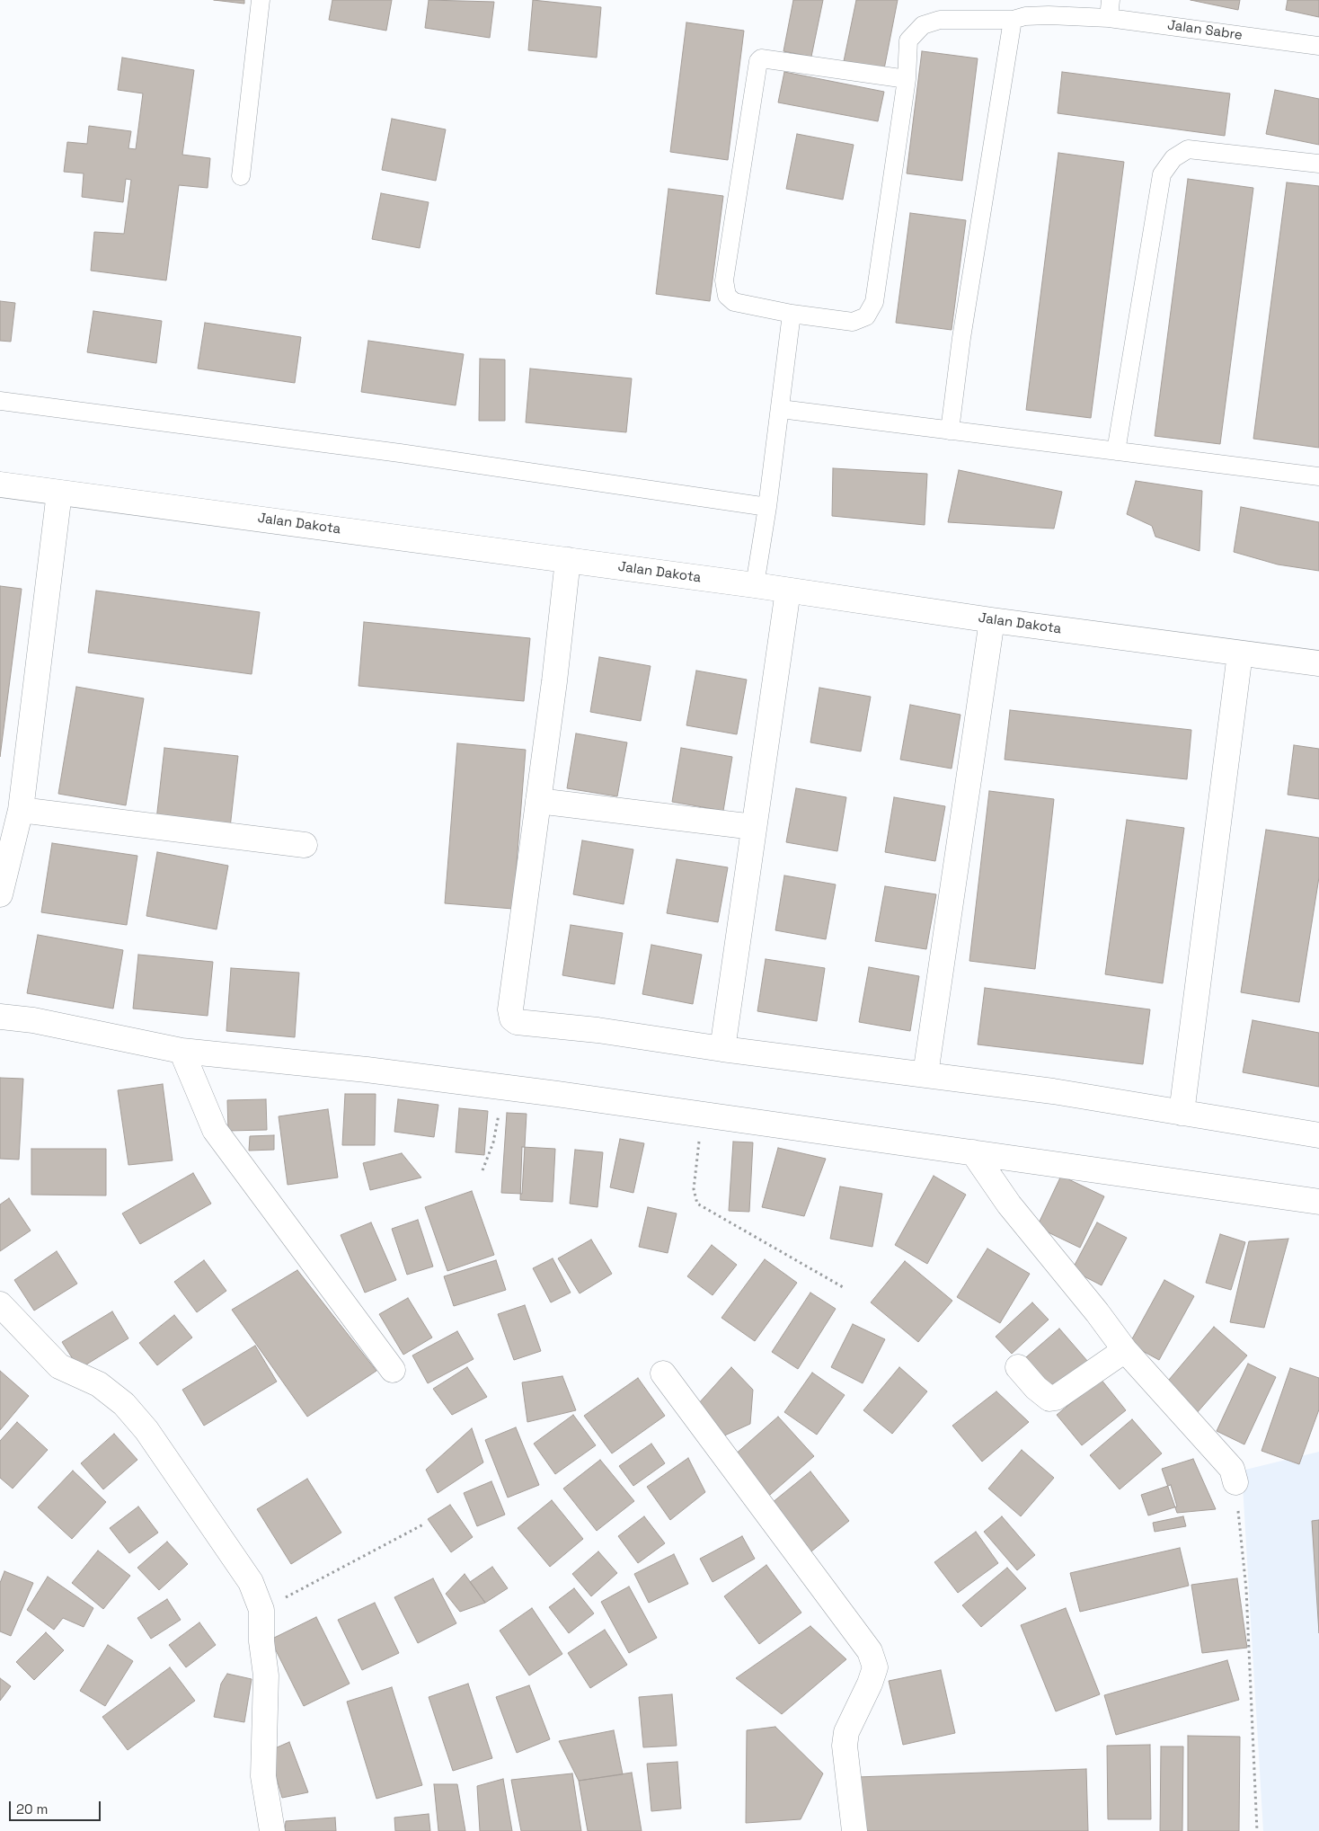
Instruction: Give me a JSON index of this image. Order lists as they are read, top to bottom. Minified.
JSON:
{"streets":{"street":["Jalan Dakota"],"lane":["Jalan Sabre"]},"scale_bar":"20 m"}
